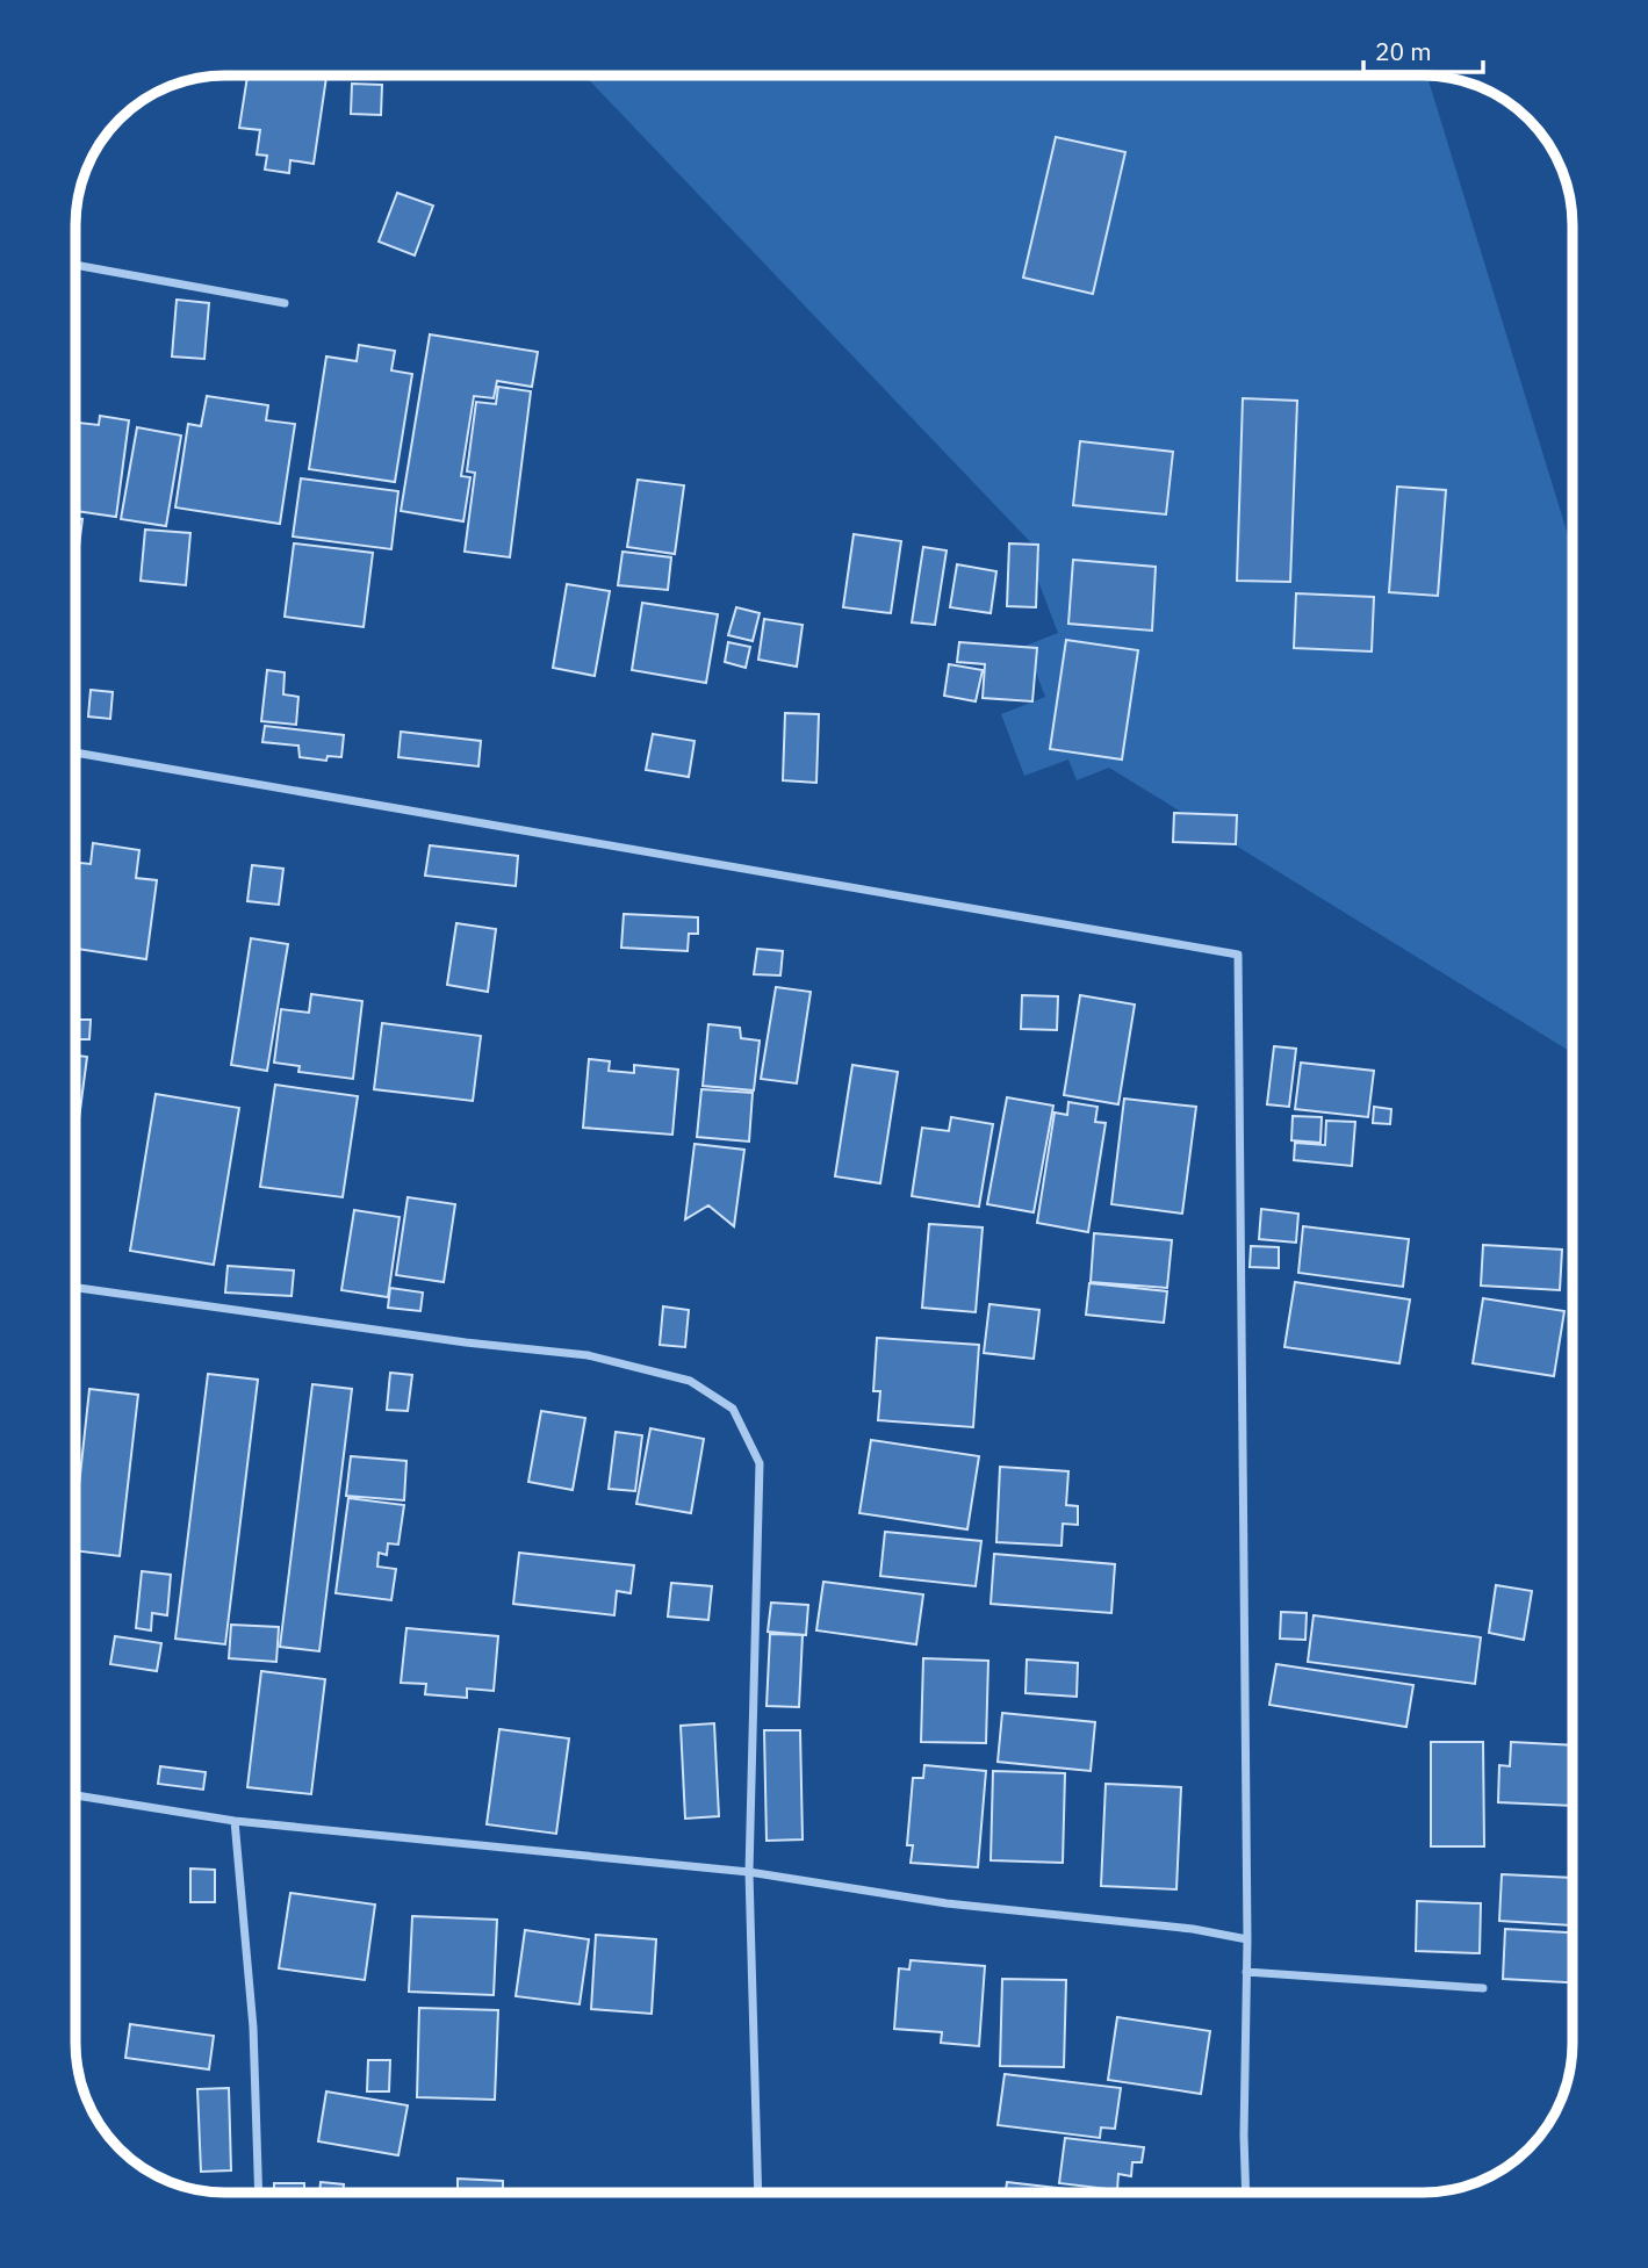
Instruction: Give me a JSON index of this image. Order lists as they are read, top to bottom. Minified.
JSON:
{"scale_bar":"20 m"}
